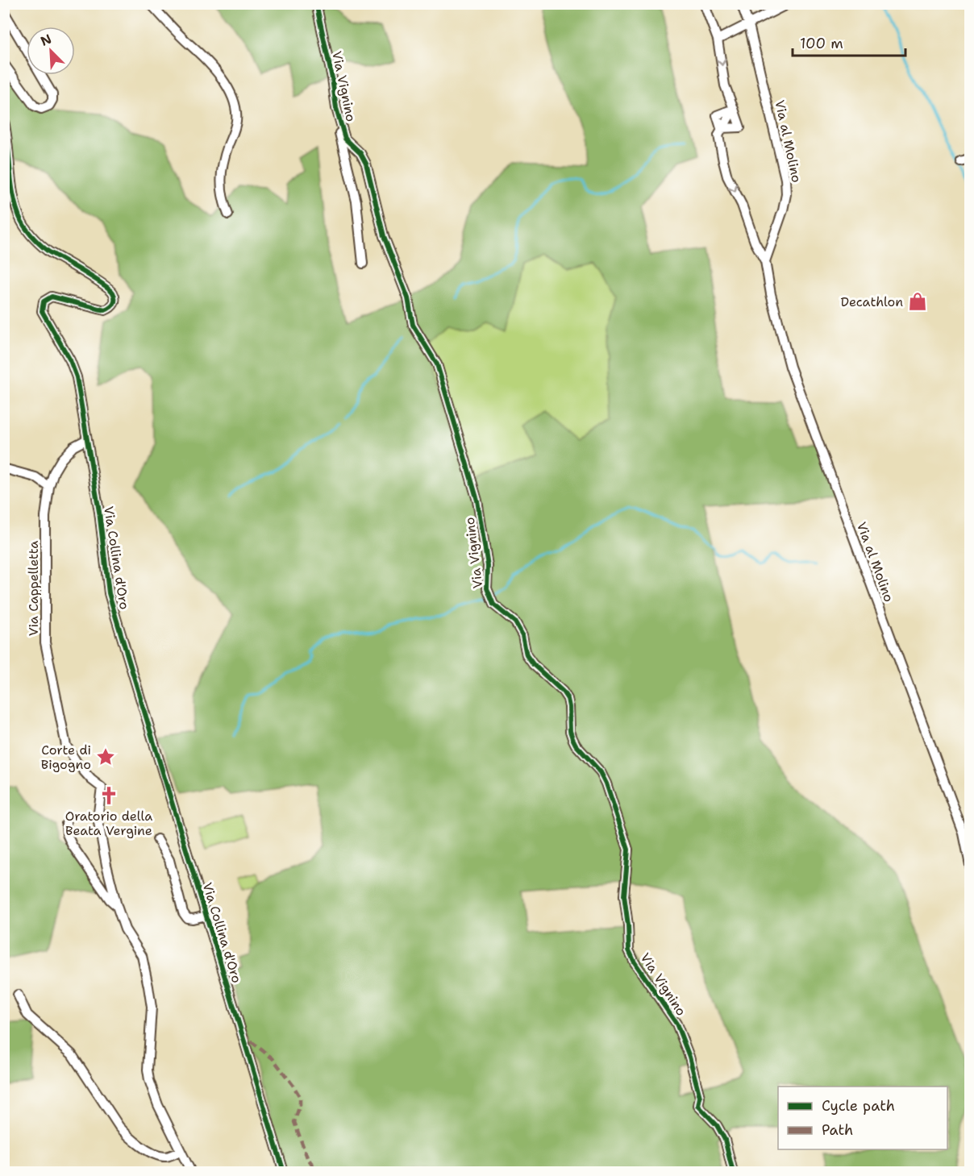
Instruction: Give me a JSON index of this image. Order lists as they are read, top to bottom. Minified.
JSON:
{"streets":{"street":["Via Vignino","Via al Molino","Via Collina d'Oro","Via Cappelletta"]},"crossings":[["Via Collina d'Oro","Via Cappelletta"]],"places":{"shop":["Decathlon"],"place":["Corte di Bigogno"],"church":["Oratorio della Beata Vergine"]},"legend":["Cycle path","Path"],"scale_bar":"100 m","north":"top left"}
